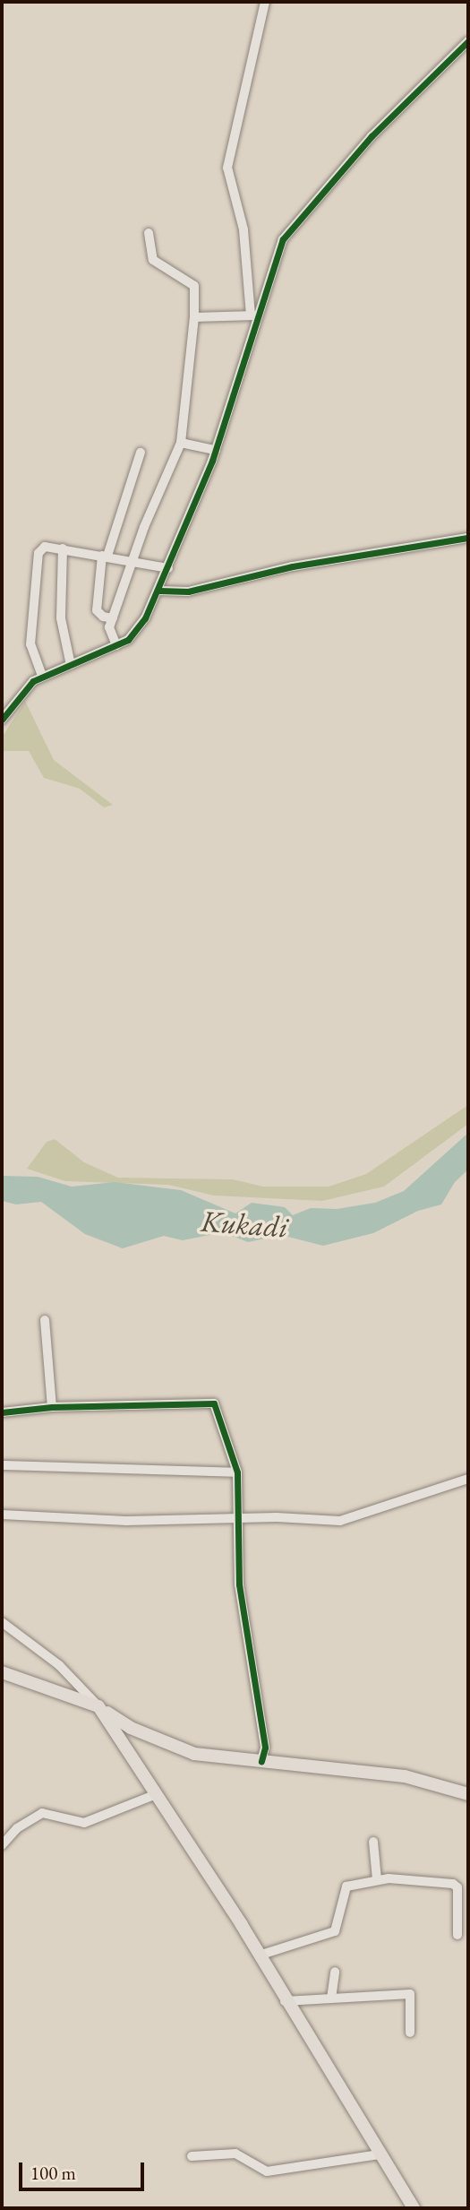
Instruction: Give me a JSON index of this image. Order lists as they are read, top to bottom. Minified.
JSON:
{"water":["Kukadi"],"scale_bar":"100 m"}
